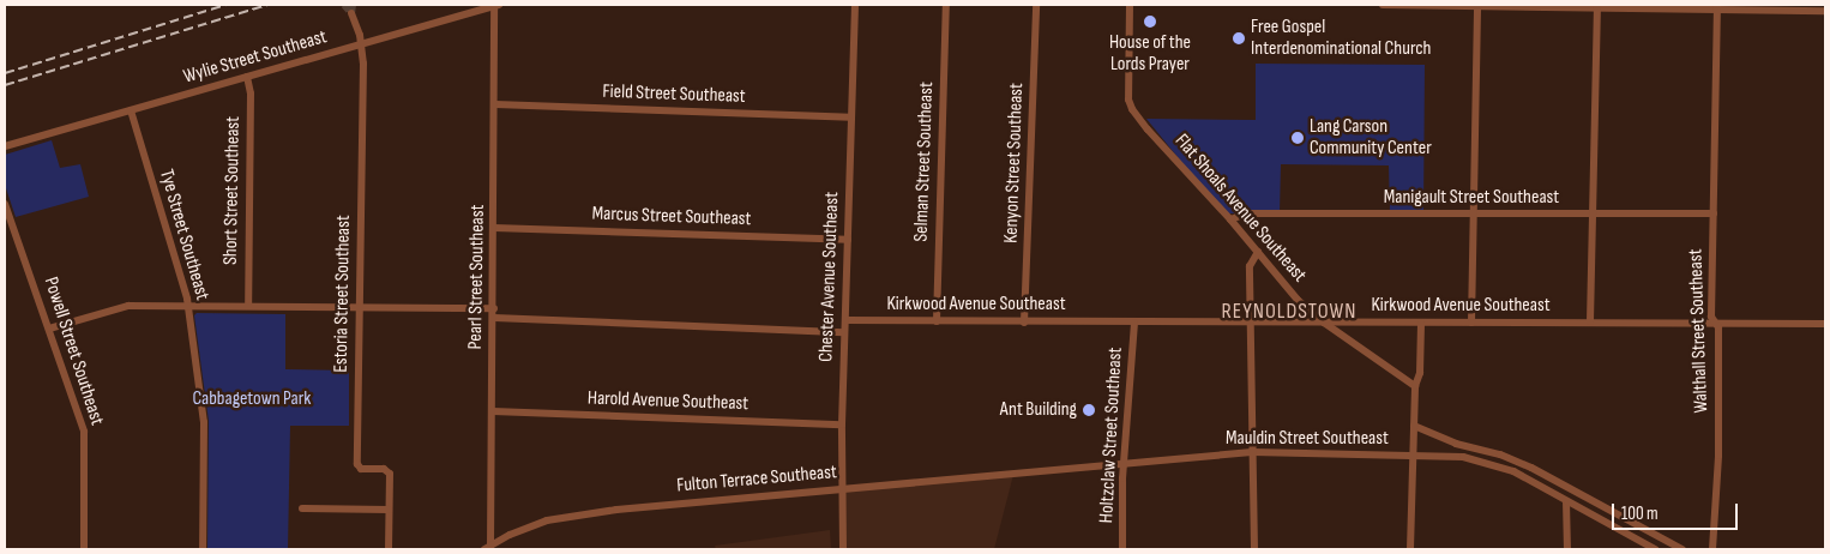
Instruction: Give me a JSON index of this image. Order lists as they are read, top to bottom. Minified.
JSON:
{"streets":{"street":["Wylie Street Southeast","Field Street Southeast","Selman Street Southeast","Kenyon Street Southeast","Short Street Southeast","Manigault Street Southeast","Flat Shoals Avenue Southeast","Marcus Street Southeast","Tye Street Southeast","Pearl Street Southeast","Chester Avenue Southeast","Estoria Street Southeast","Kirkwood Avenue Southeast","Walthall Street Southeast","Powell Street Southeast","Harold Avenue Southeast","Holtzclaw Street Southeast","Mauldin Street Southeast","Fulton Terrace Southeast"]},"crossings":[["Wylie Street Southeast","Short Street Southeast"],["Wylie Street Southeast","Tye Street Southeast"],["Wylie Street Southeast","Pearl Street Southeast"],["Wylie Street Southeast","Estoria Street Southeast"],["Field Street Southeast","Pearl Street Southeast"],["Field Street Southeast","Chester Avenue Southeast"],["Selman Street Southeast","Kirkwood Avenue Southeast"],["Kenyon Street Southeast","Kirkwood Avenue Southeast"],["Manigault Street Southeast","Flat Shoals Avenue Southeast"],["Manigault Street Southeast","Walthall Street Southeast"],["Flat Shoals Avenue Southeast","Kirkwood Avenue Southeast"],["Marcus Street Southeast","Pearl Street Southeast"],["Marcus Street Southeast","Chester Avenue Southeast"],["Pearl Street Southeast","Harold Avenue Southeast"],["Pearl Street Southeast","Fulton Terrace Southeast"],["Chester Avenue Southeast","Kirkwood Avenue Southeast"],["Chester Avenue Southeast","Harold Avenue Southeast"],["Chester Avenue Southeast","Fulton Terrace Southeast"],["Kirkwood Avenue Southeast","Walthall Street Southeast"],["Kirkwood Avenue Southeast","Holtzclaw Street Southeast"],["Holtzclaw Street Southeast","Mauldin Street Southeast"],["Mauldin Street Southeast","Fulton Terrace Southeast"]],"districts":["REYNOLDSTOWN"],"parks":["Cabbagetown Park"],"places":["House of the Lords Prayer","Free Gospel Interdenominational Church","Lang Carson Community Center","Ant Building"],"scale_bar":"100 m"}
